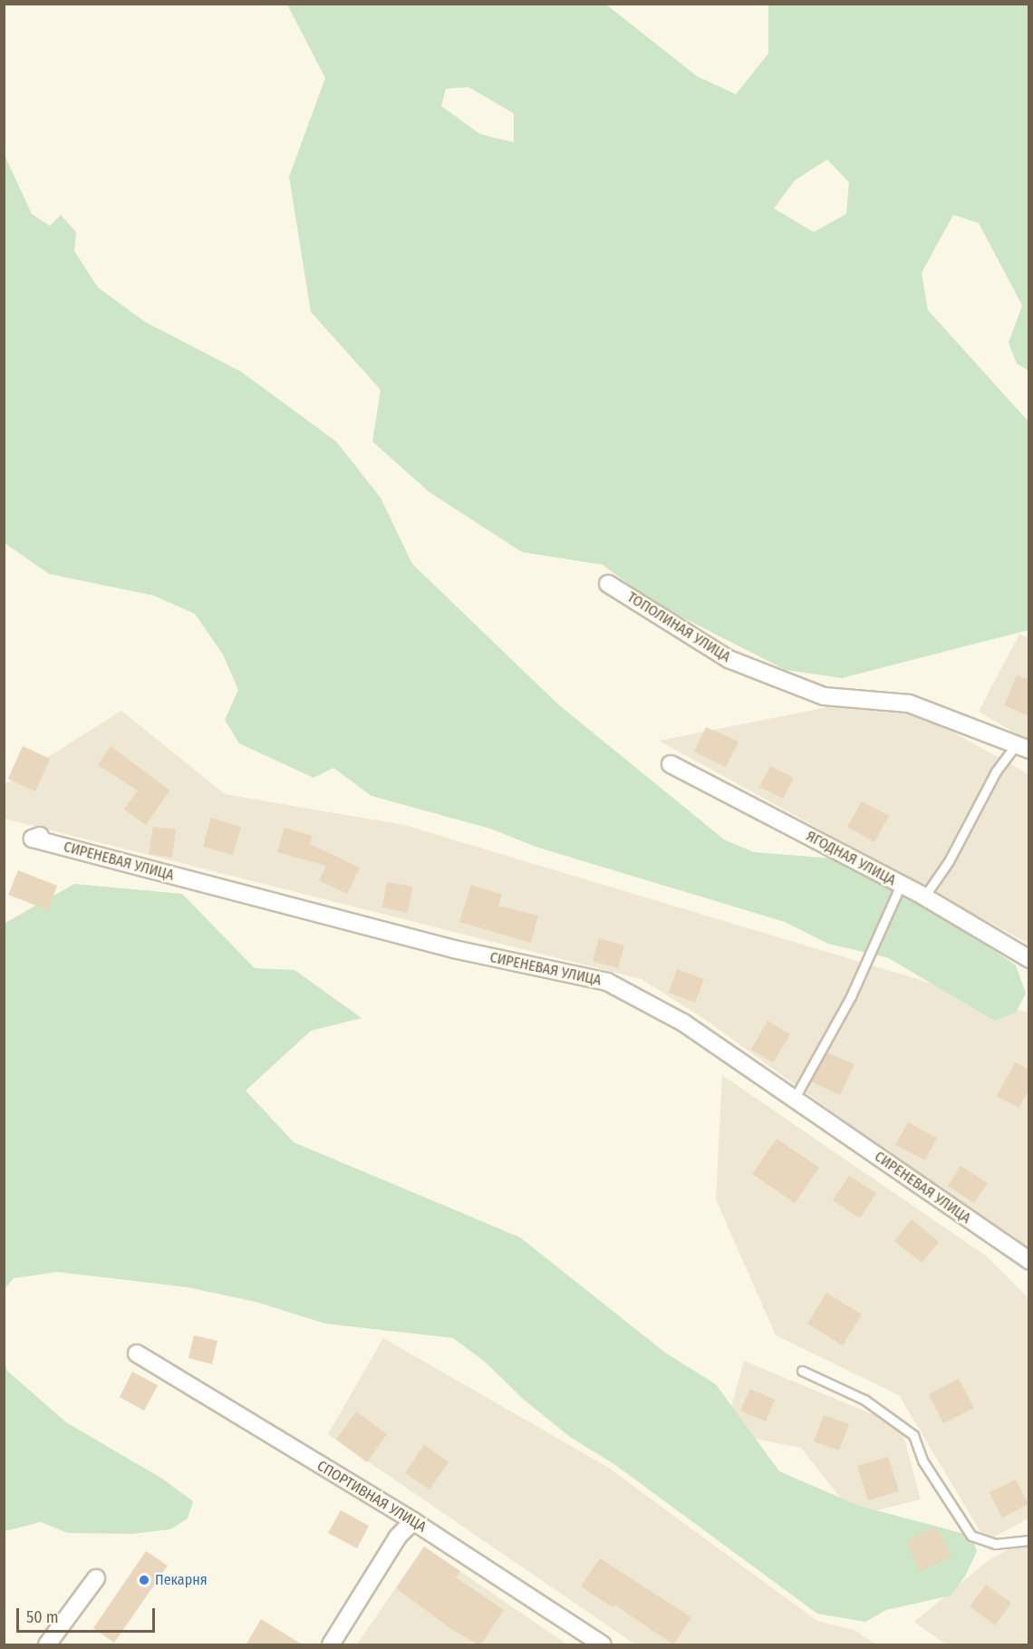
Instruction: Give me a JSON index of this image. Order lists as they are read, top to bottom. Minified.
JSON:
{"streets":{"street":["ТОПОЛИНАЯ УЛИЦА","ЯГОДНАЯ УЛИЦА","СИРЕНЕВАЯ УЛИЦА","СПОРТИВНАЯ УЛИЦА"]},"places":["Пекарня"],"scale_bar":"50 m"}
